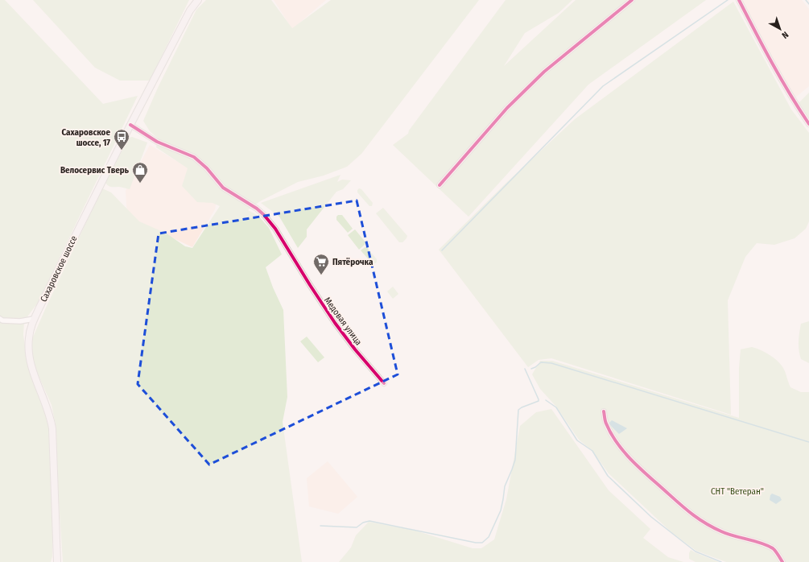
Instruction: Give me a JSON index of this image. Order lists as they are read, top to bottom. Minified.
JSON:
{"streets":{"main road":["Сахаровское шоссе"],"street":["Медовая улица"]},"crossings":[["Сахаровское шоссе","Медовая улица"]],"parks":["СНТ \"Ветеран\""],"places":{"bus stop":["Сахаровское шоссе, 17"],"shop":["Велосервис Тверь"],"supermarket":["Пятёрочка"]},"north":"bottom right"}
